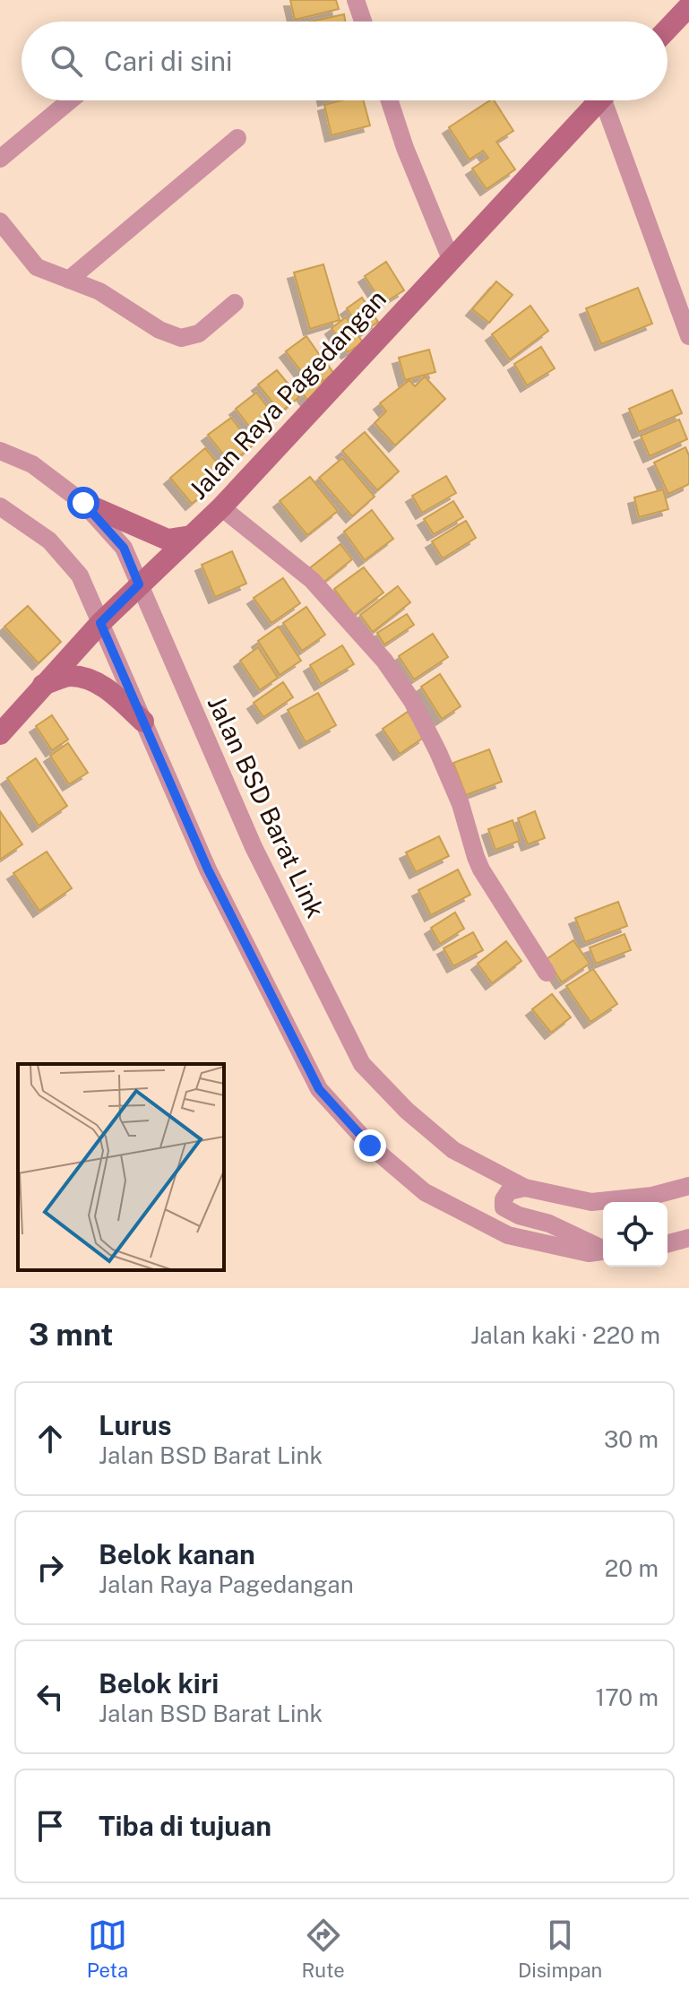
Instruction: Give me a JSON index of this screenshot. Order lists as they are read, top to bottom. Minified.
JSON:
{"streets":{"street":["Jalan Raya Pagedangan","Jalan BSD Barat Link"]},"crossings":[["Jalan Raya Pagedangan","Jalan BSD Barat Link"]],"page":{"search":"Cari di sini","heading":["3 mnt","Jalan kaki · 220 m"],"list":[["Lurus","Jalan BSD Barat Link","30 m"],["Belok kanan","Jalan Raya Pagedangan","20 m"],["Belok kiri","Jalan BSD Barat Link","170 m"],"Tiba di tujuan"],"nav":["Peta","Rute","Disimpan"]}}
